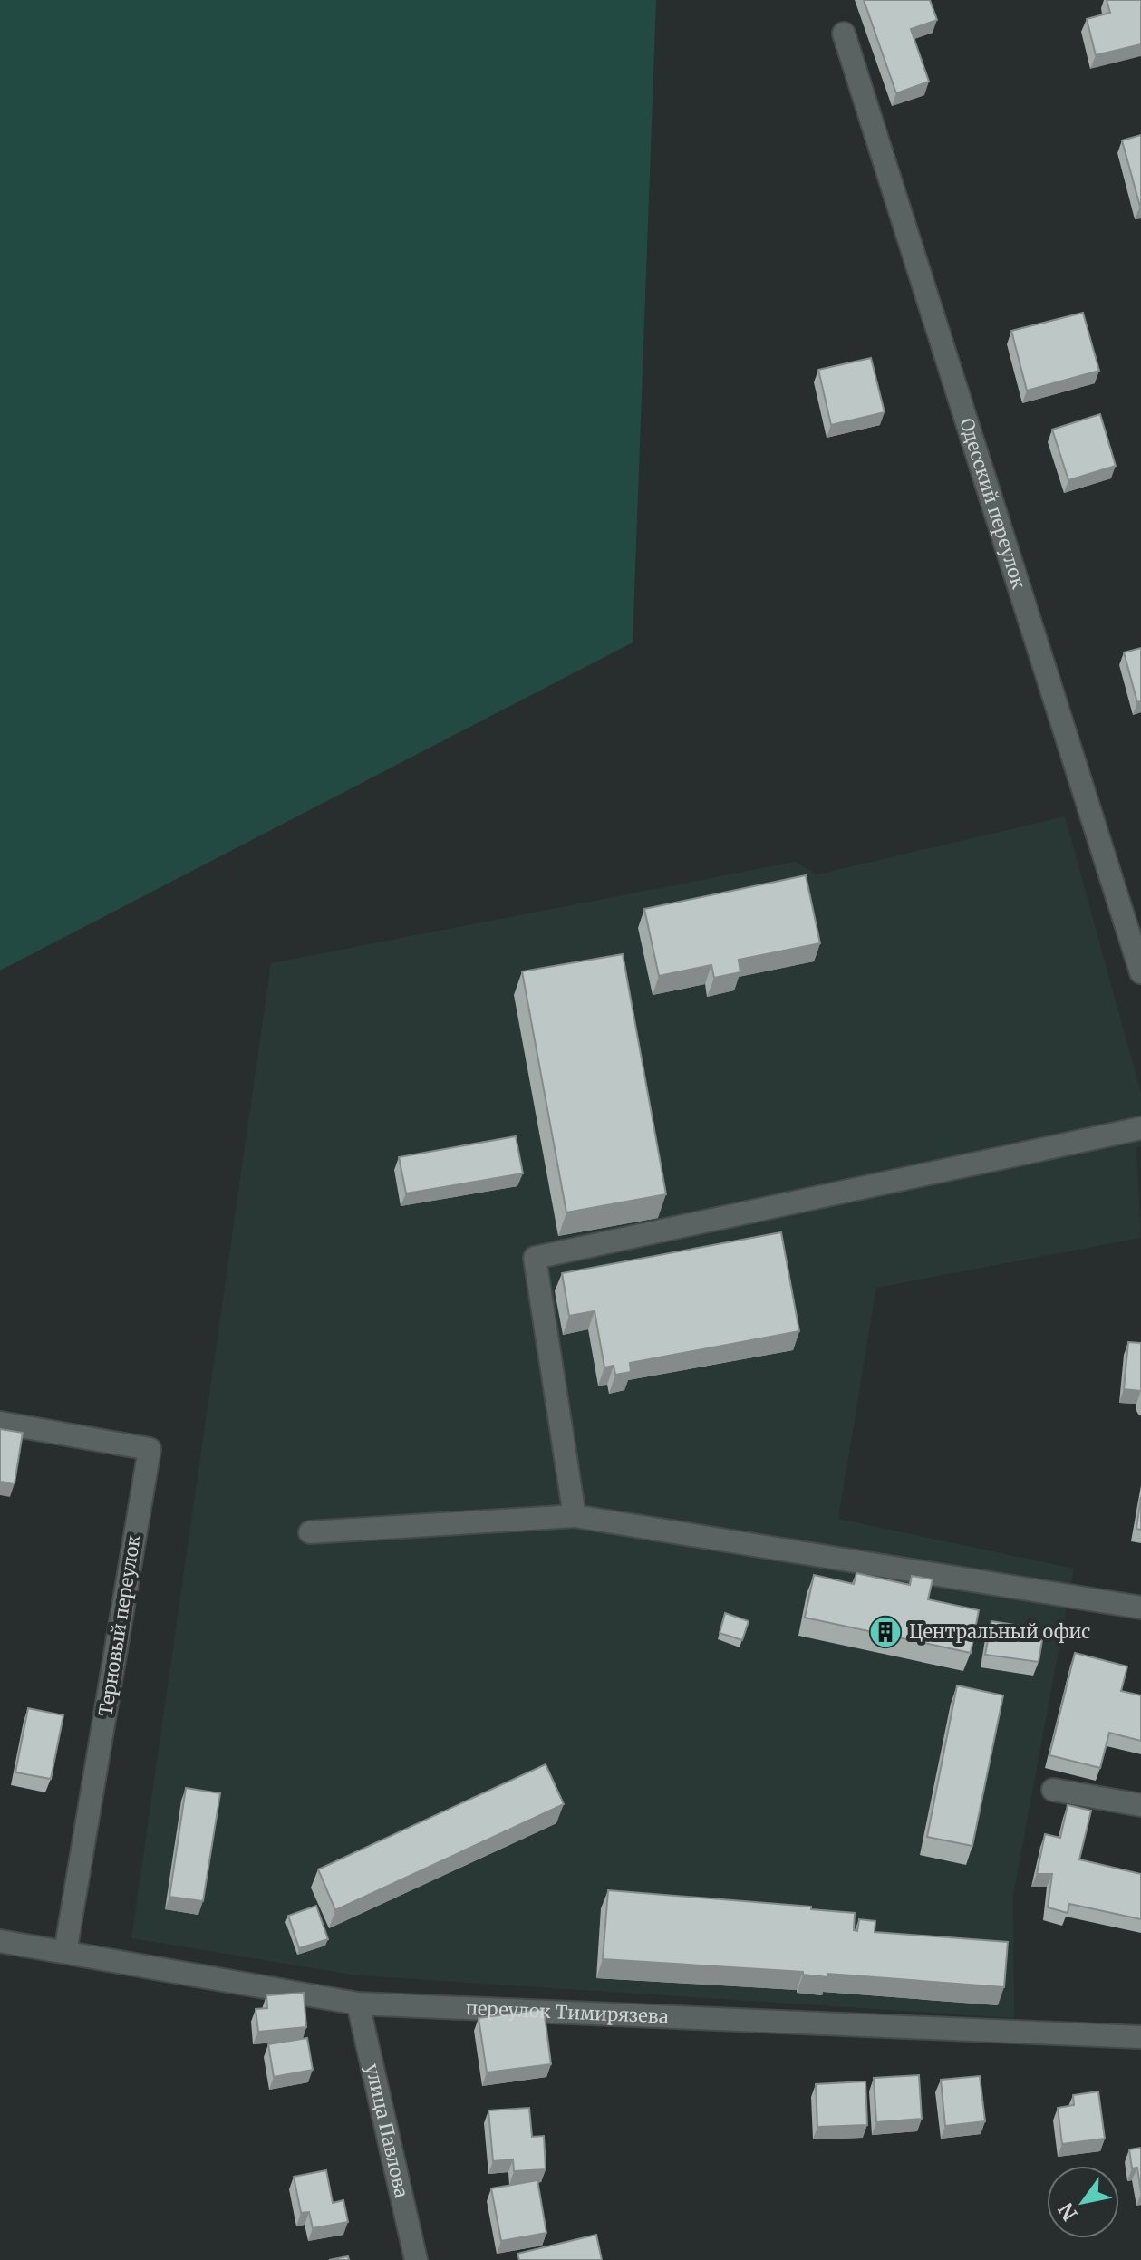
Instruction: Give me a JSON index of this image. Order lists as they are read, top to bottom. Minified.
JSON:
{"streets":{"street":["Одесский переулок","Терновый переулок","переулок Тимирязева","улица Павлова"]},"crossings":[["Терновый переулок","переулок Тимирязева"],["переулок Тимирязева","улица Павлова"]],"places":{"building":["Центральный офис"]},"north":"bottom left"}
